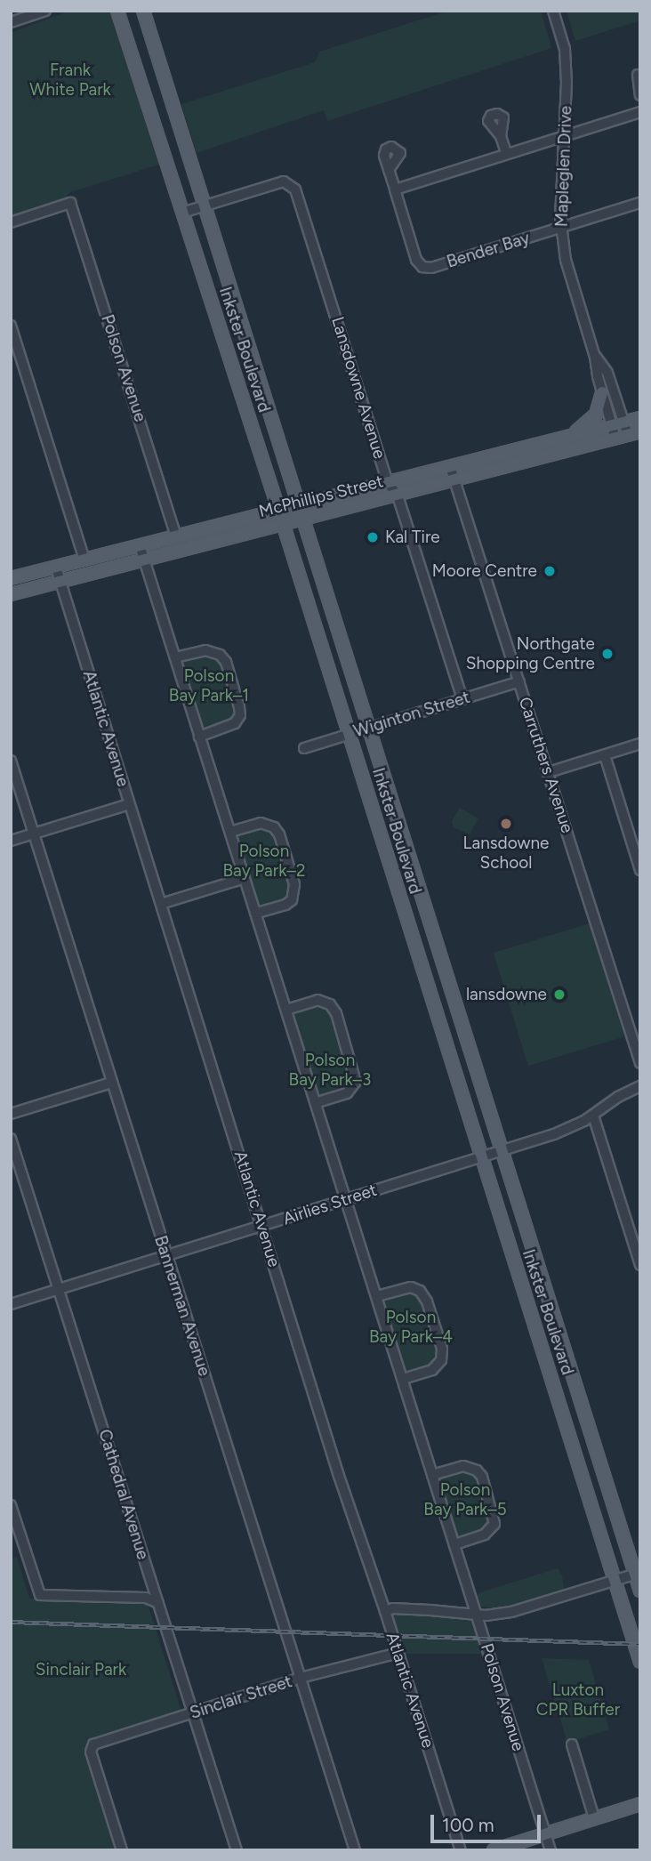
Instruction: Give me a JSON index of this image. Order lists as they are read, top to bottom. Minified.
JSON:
{"streets":{"main road":["Inkster Boulevard","McPhillips Street"],"street":["Mapleglen Drive","Bender Bay","Polson Avenue","Lansdowne Avenue","Wiginton Street","Atlantic Avenue","Carruthers Avenue","Airlies Street","Bannerman Avenue","Cathedral Avenue","Sinclair Street"]},"crossings":[["Mapleglen Drive","Bender Bay"],["Mapleglen Drive","McPhillips Street"],["Inkster Boulevard","Lansdowne Avenue"],["Inkster Boulevard","McPhillips Street"],["Inkster Boulevard","Wiginton Street"],["Inkster Boulevard","Airlies Street"],["Polson Avenue","McPhillips Street"],["Polson Avenue","Airlies Street"],["Lansdowne Avenue","McPhillips Street"],["Lansdowne Avenue","Wiginton Street"],["McPhillips Street","Atlantic Avenue"],["McPhillips Street","Carruthers Avenue"],["Wiginton Street","Carruthers Avenue"],["Atlantic Avenue","Airlies Street"],["Atlantic Avenue","Sinclair Street"],["Airlies Street","Bannerman Avenue"],["Airlies Street","Cathedral Avenue"],["Bannerman Avenue","Sinclair Street"],["Cathedral Avenue","Sinclair Street"]],"parks":["Frank White Park","Polson Bay Park–1","Polson Bay Park–2","Polson Bay Park–3","Polson Bay Park–4","Polson Bay Park–5","Sinclair Park","Luxton CPR Buffer"],"places":["Kal Tire","Moore Centre","Northgate Shopping Centre","Lansdowne School","lansdowne"],"scale_bar":"100 m"}
